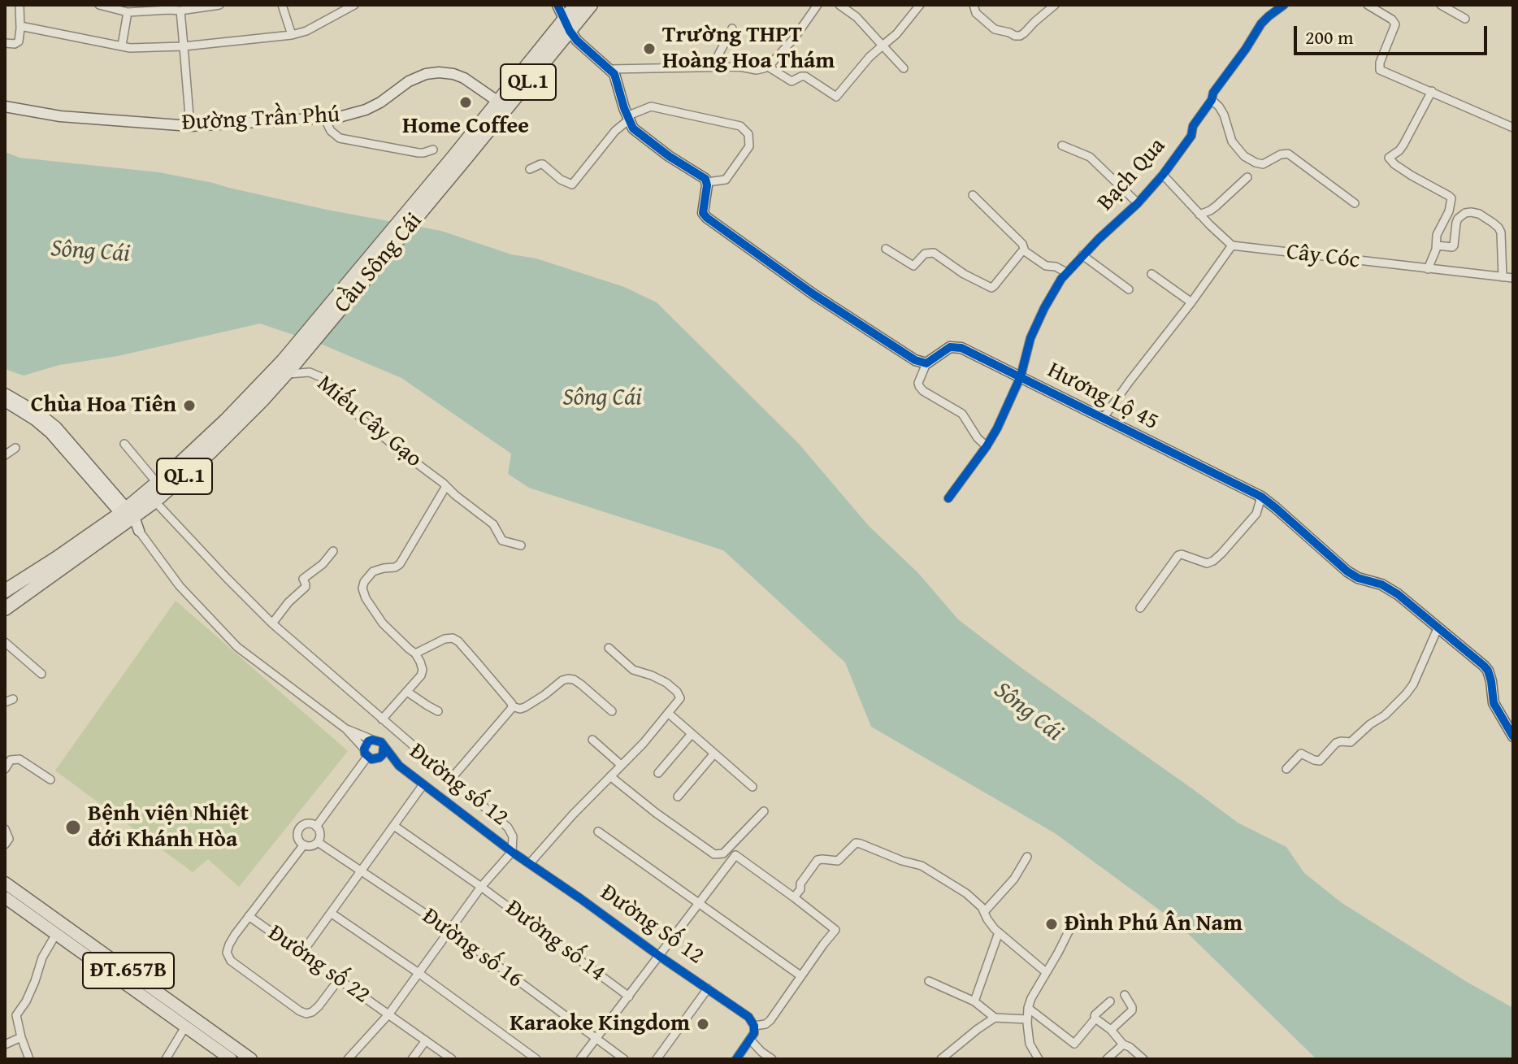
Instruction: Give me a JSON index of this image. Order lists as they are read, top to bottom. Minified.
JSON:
{"streets":{"highway":["QL.1","Cầu Sông Cái"],"main road":["ĐT.657B"],"street":["Đường Trần Phú","Bạch Qua","Cây Cóc","Hương Lộ 45","Miếu Cây Gạo","Đường số 12","Đường Số 12","Đường số 14","Đường số 16","Đường số 22"]},"crossings":[["QL.1","Đường Trần Phú"],["QL.1","Cầu Sông Cái"],["QL.1","Miếu Cây Gạo"],["Bạch Qua","Hương Lộ 45"],["Cầu Sông Cái","Miếu Cây Gạo"],["Đường số 12","Đường Số 12"]],"water":["Sông Cái"],"places":["Trường THPT Hoàng Hoa Thám","Home Coffee","Chùa Hoa Tiên","Bệnh viện Nhiệt đới Khánh Hòa","Đình Phú Ân Nam","Karaoke Kingdom"],"scale_bar":"200 m"}
